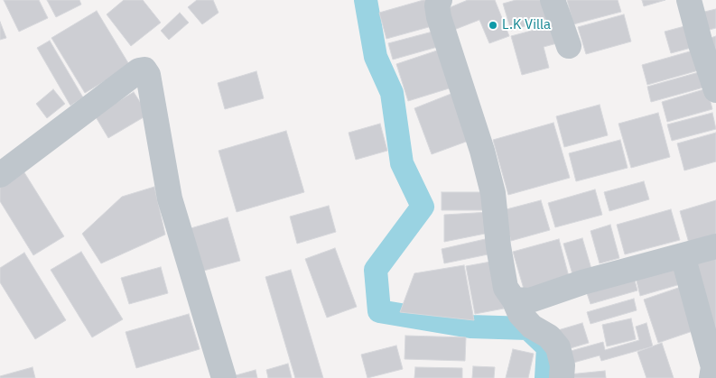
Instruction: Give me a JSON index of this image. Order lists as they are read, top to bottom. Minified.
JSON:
{"places":["L.K Villa"]}
